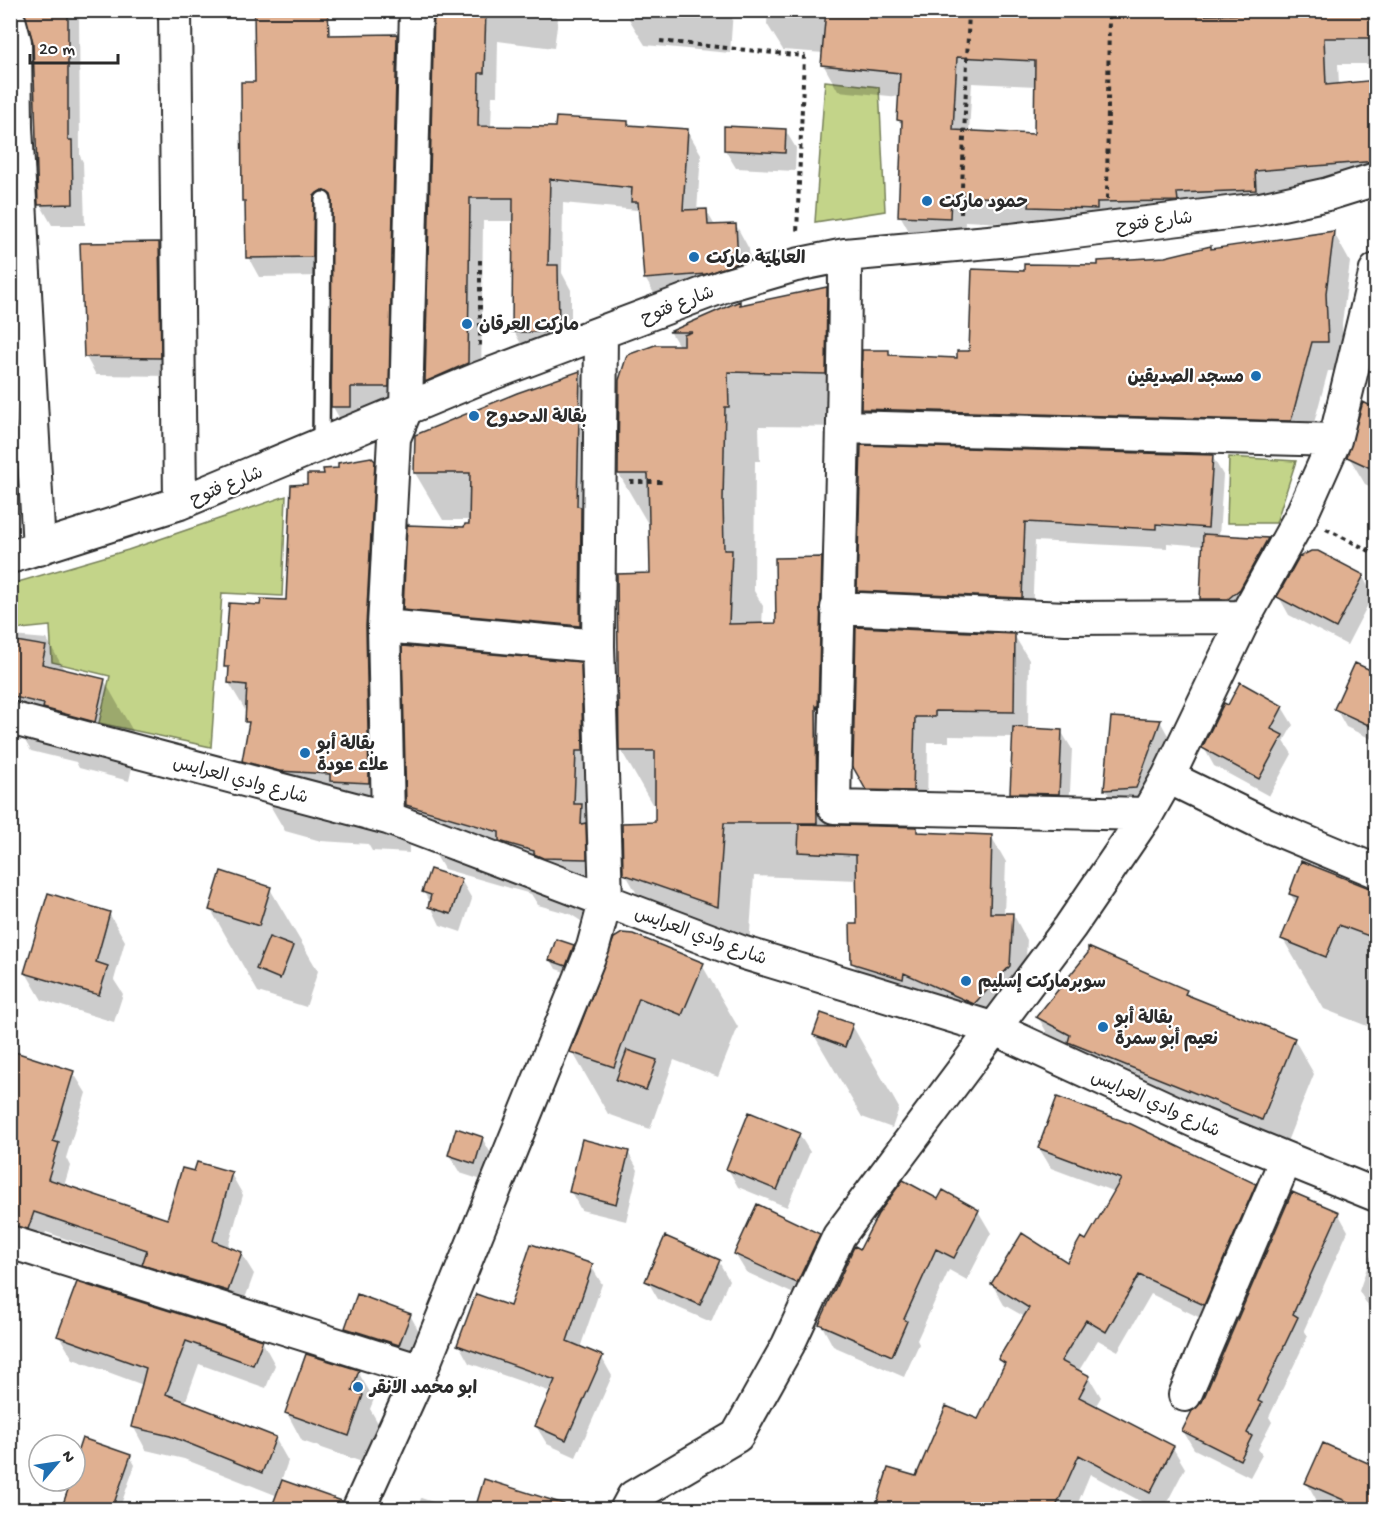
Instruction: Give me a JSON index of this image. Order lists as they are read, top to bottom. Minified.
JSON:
{"streets":{"street":["شارع فتوح","شارع وادي العرايس"]},"places":["حمود ماركت","العالمية ماركت","ماركت العرقان","مسجد الصديقين","بقالة الدحدوح","بقالة أبو علاء عودة","سوبرماركت إسليم","بقالة أبو نعيم أبو سمرة","ابو محمد الانقر"],"scale_bar":"20 m","north":"top right"}
